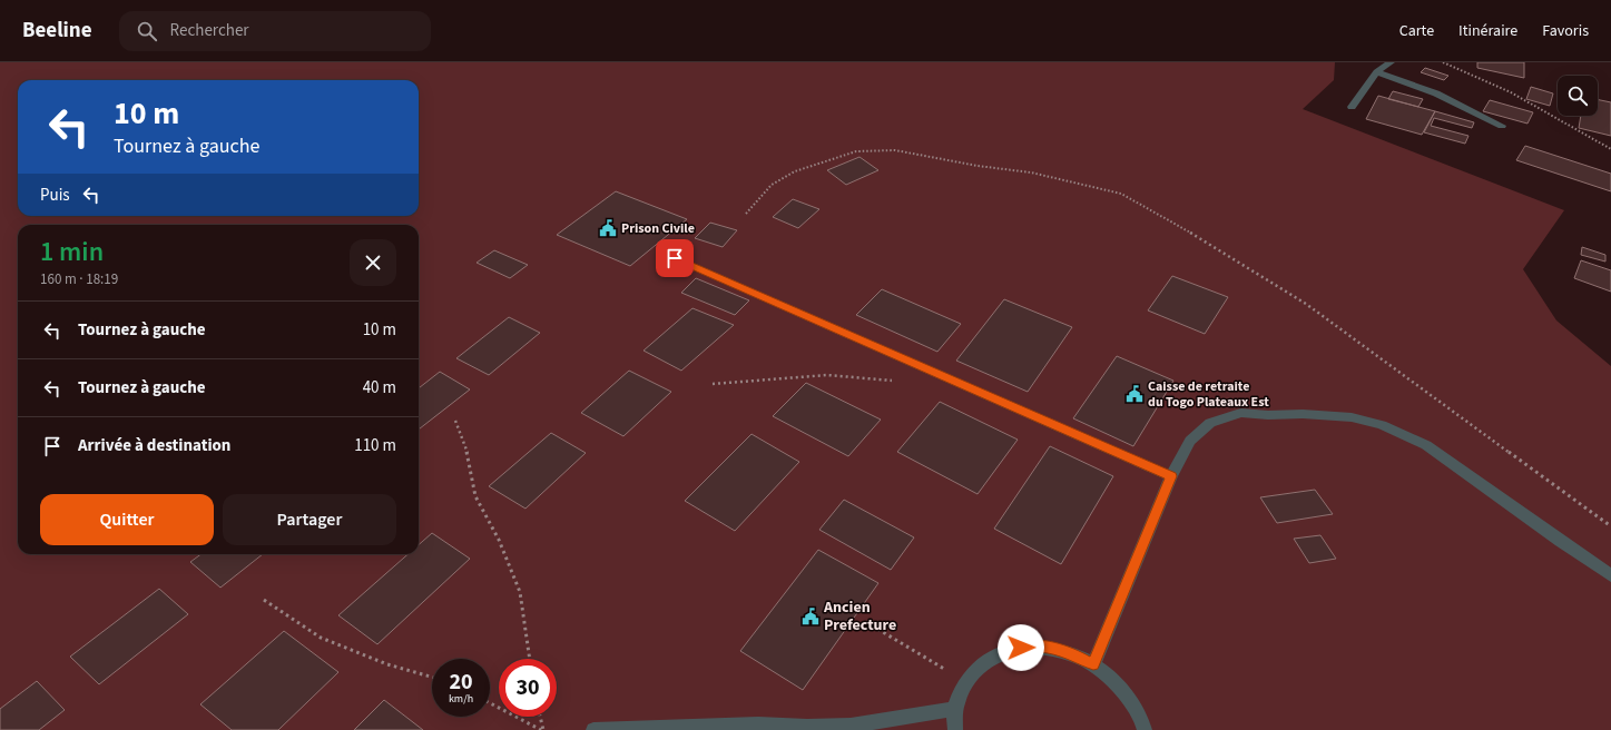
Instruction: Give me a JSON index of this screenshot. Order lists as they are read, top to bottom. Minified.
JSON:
{"places":{"public building":["Prison Civile","Caisse de retraite du Togo Plateaux Est","Ancien Prefecture"]},"page":{"header":"Beeline","search":"Rechercher","nav":["Carte","Itinéraire","Favoris"],"turn":["10 m","Tournez à gauche"],"then":"Puis","heading":["1 min","160 m · 18:19"],"list":[{"name":"Tournez à gauche","value":"10 m"},{"name":"Tournez à gauche","value":"40 m"},{"name":"Arrivée à destination","value":"110 m"}],"buttons":["Quitter","Partager"],"speed":"20 km/h","limit":"30"}}
